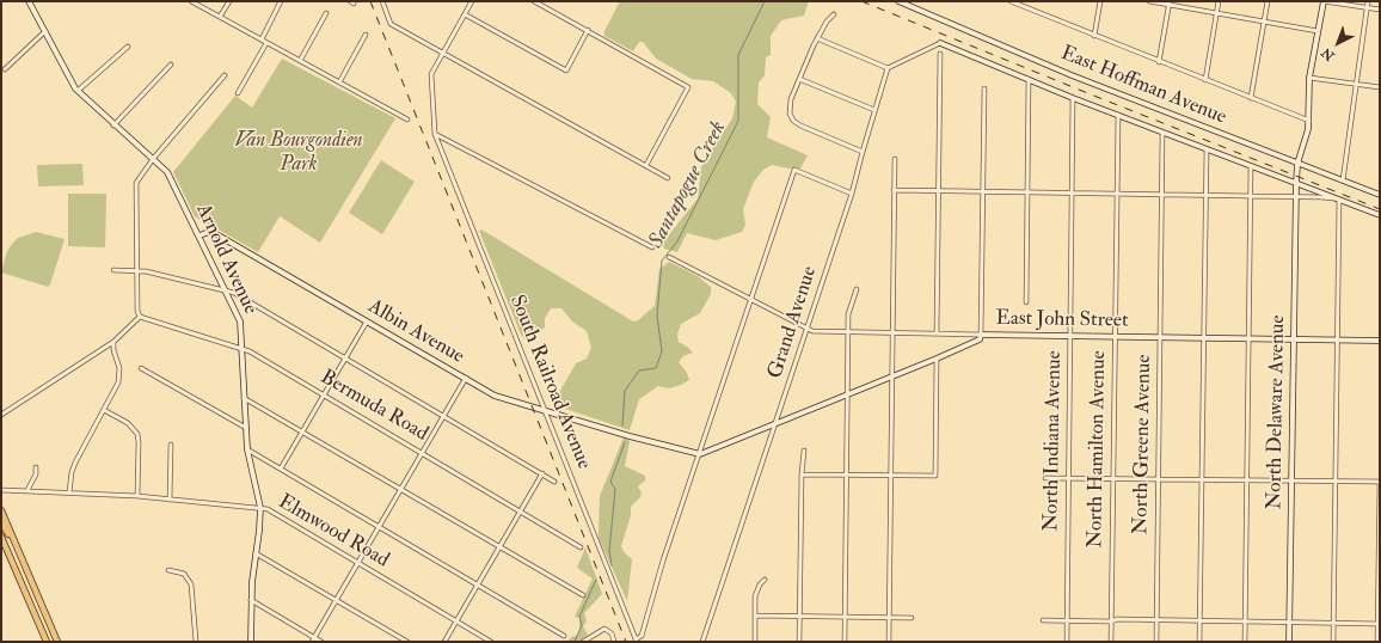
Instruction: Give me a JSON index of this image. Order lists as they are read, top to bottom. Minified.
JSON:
{"streets":{"street":["East Hoffman Avenue","Arnold Avenue","East John Street","Grand Avenue","Albin Avenue","South Railroad Avenue","Bermuda Road","North Delaware Avenue","North Indiana Avenue","North Greene Avenue","North Hamilton Avenue","Elmwood Road"]},"crossings":[["East Hoffman Avenue","North Delaware Avenue"],["East Hoffman Avenue","North Indiana Avenue"],["East Hoffman Avenue","North Greene Avenue"],["East Hoffman Avenue","North Hamilton Avenue"],["Arnold Avenue","Albin Avenue"],["Arnold Avenue","Bermuda Road"],["Arnold Avenue","Elmwood Road"],["East John Street","Grand Avenue"],["East John Street","Albin Avenue"],["East John Street","North Delaware Avenue"],["East John Street","North Indiana Avenue"],["East John Street","North Greene Avenue"],["East John Street","North Hamilton Avenue"],["Albin Avenue","South Railroad Avenue"]],"water":["Santapogue Creek"],"parks":["Van Bourgondien Park"],"north":"bottom left"}
